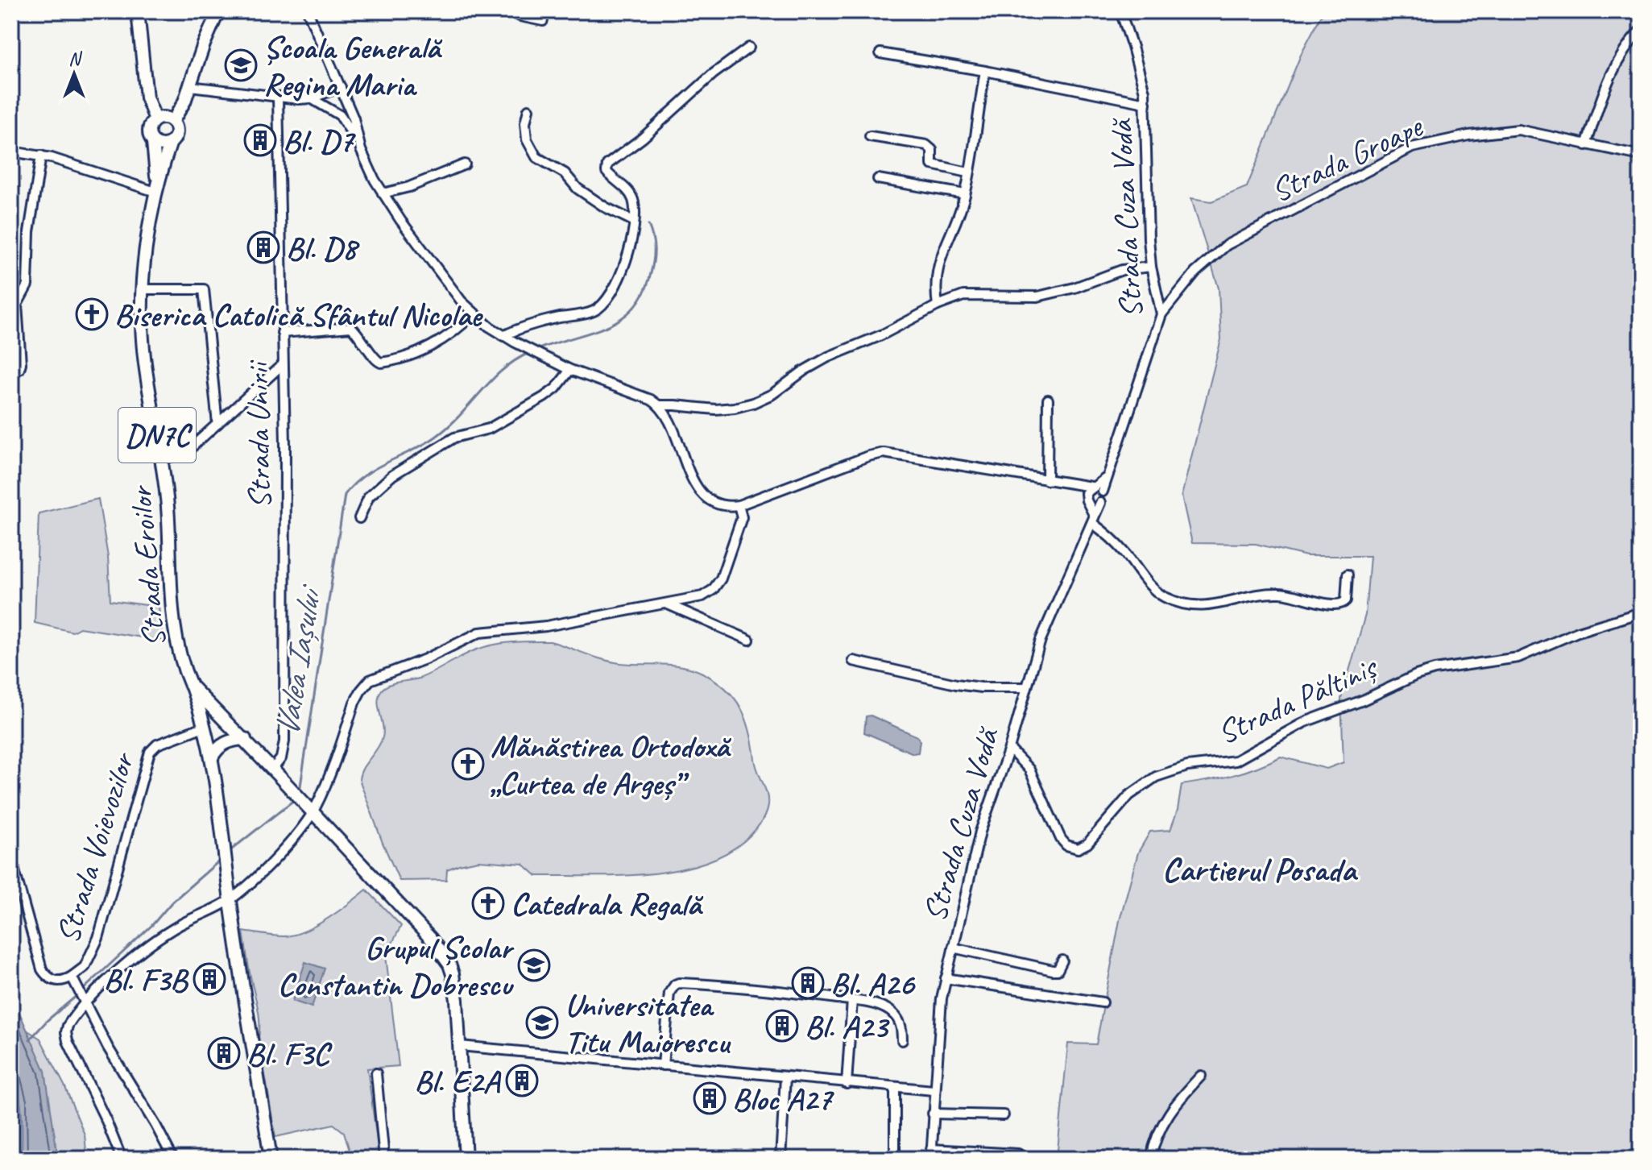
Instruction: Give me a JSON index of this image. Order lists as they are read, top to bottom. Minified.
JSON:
{"streets":{"main road":["DN7C","Strada Eroilor"],"street":["Strada Groape","Strada Cuza Vodă","Strada Unirii","Strada Păltiniș","Strada Voievozilor"]},"crossings":[["Strada Groape","Strada Cuza Vodă"],["Strada Cuza Vodă","Strada Păltiniș"],["DN7C","Strada Eroilor"],["DN7C","Strada Voievozilor"],["Strada Unirii","Strada Eroilor"],["Strada Eroilor","Strada Voievozilor"]],"districts":["Cartierul Posada"],"water":["Valea Iașului"],"places":{"school or university":["Școala Generală Regina Maria","Grupul Școlar Constantin Dobrescu","Universitatea Titu Maiorescu"],"building":["Bl. D7","Bl. D8","Bl. F3B","Bl. A26","Bl. A23","Bl. F3C","Bl. E2A","Bloc A27"],"church":["Biserica Catolică Sfântul Nicolae","Mănăstirea Ortodoxă „Curtea de Argeș”","Catedrala Regală"]},"north":"top"}
